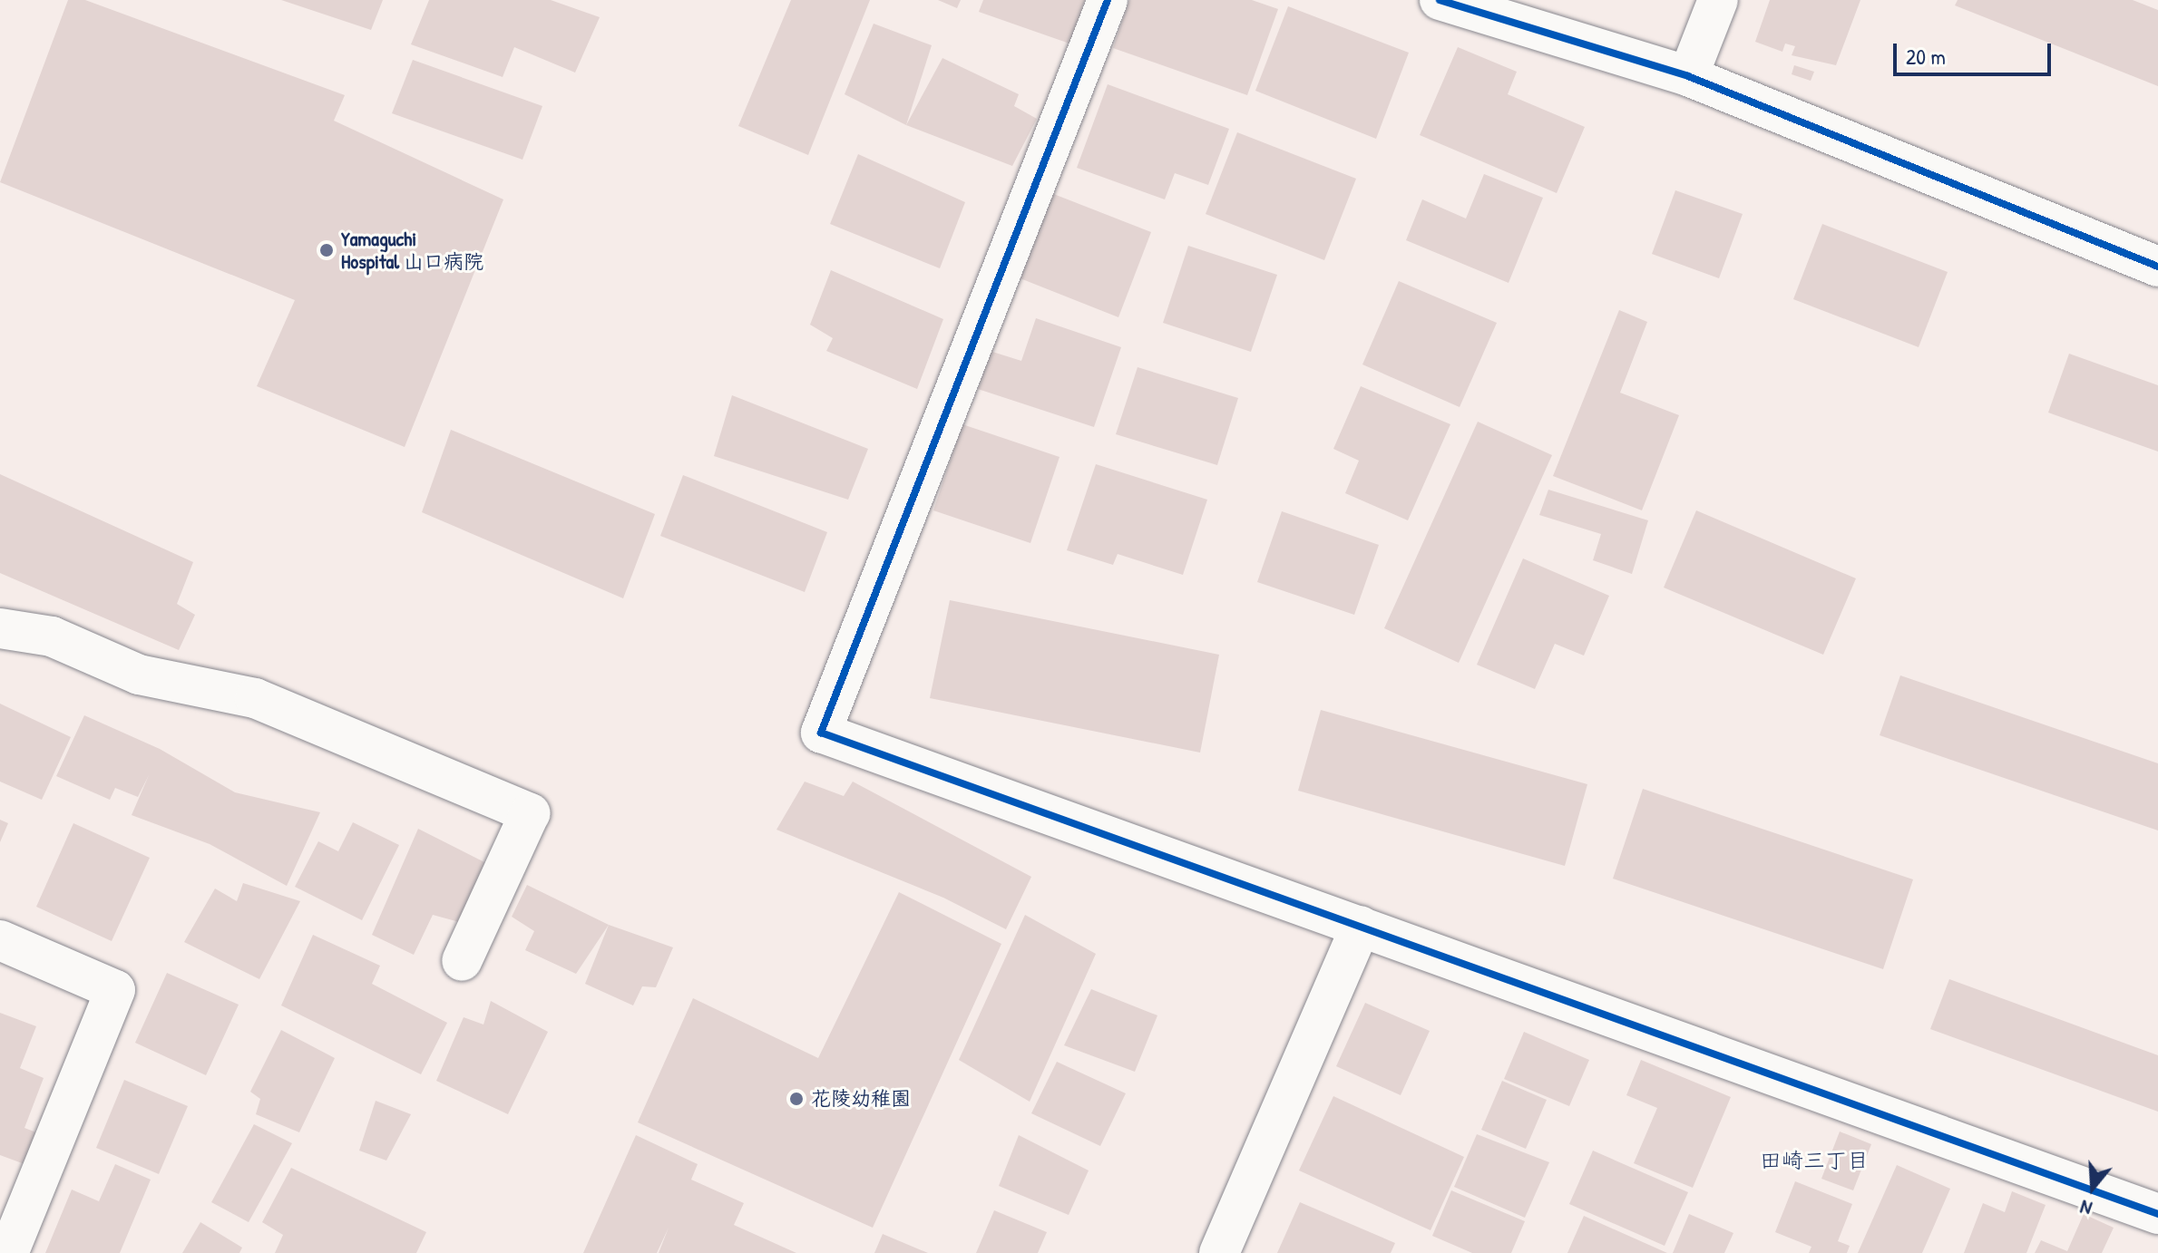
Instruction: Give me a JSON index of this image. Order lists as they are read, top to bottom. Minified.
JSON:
{"districts":["田崎三丁目"],"places":["Yamaguchi Hospital 山口病院","花陵幼稚園"],"scale_bar":"20 m","north":"bottom"}
